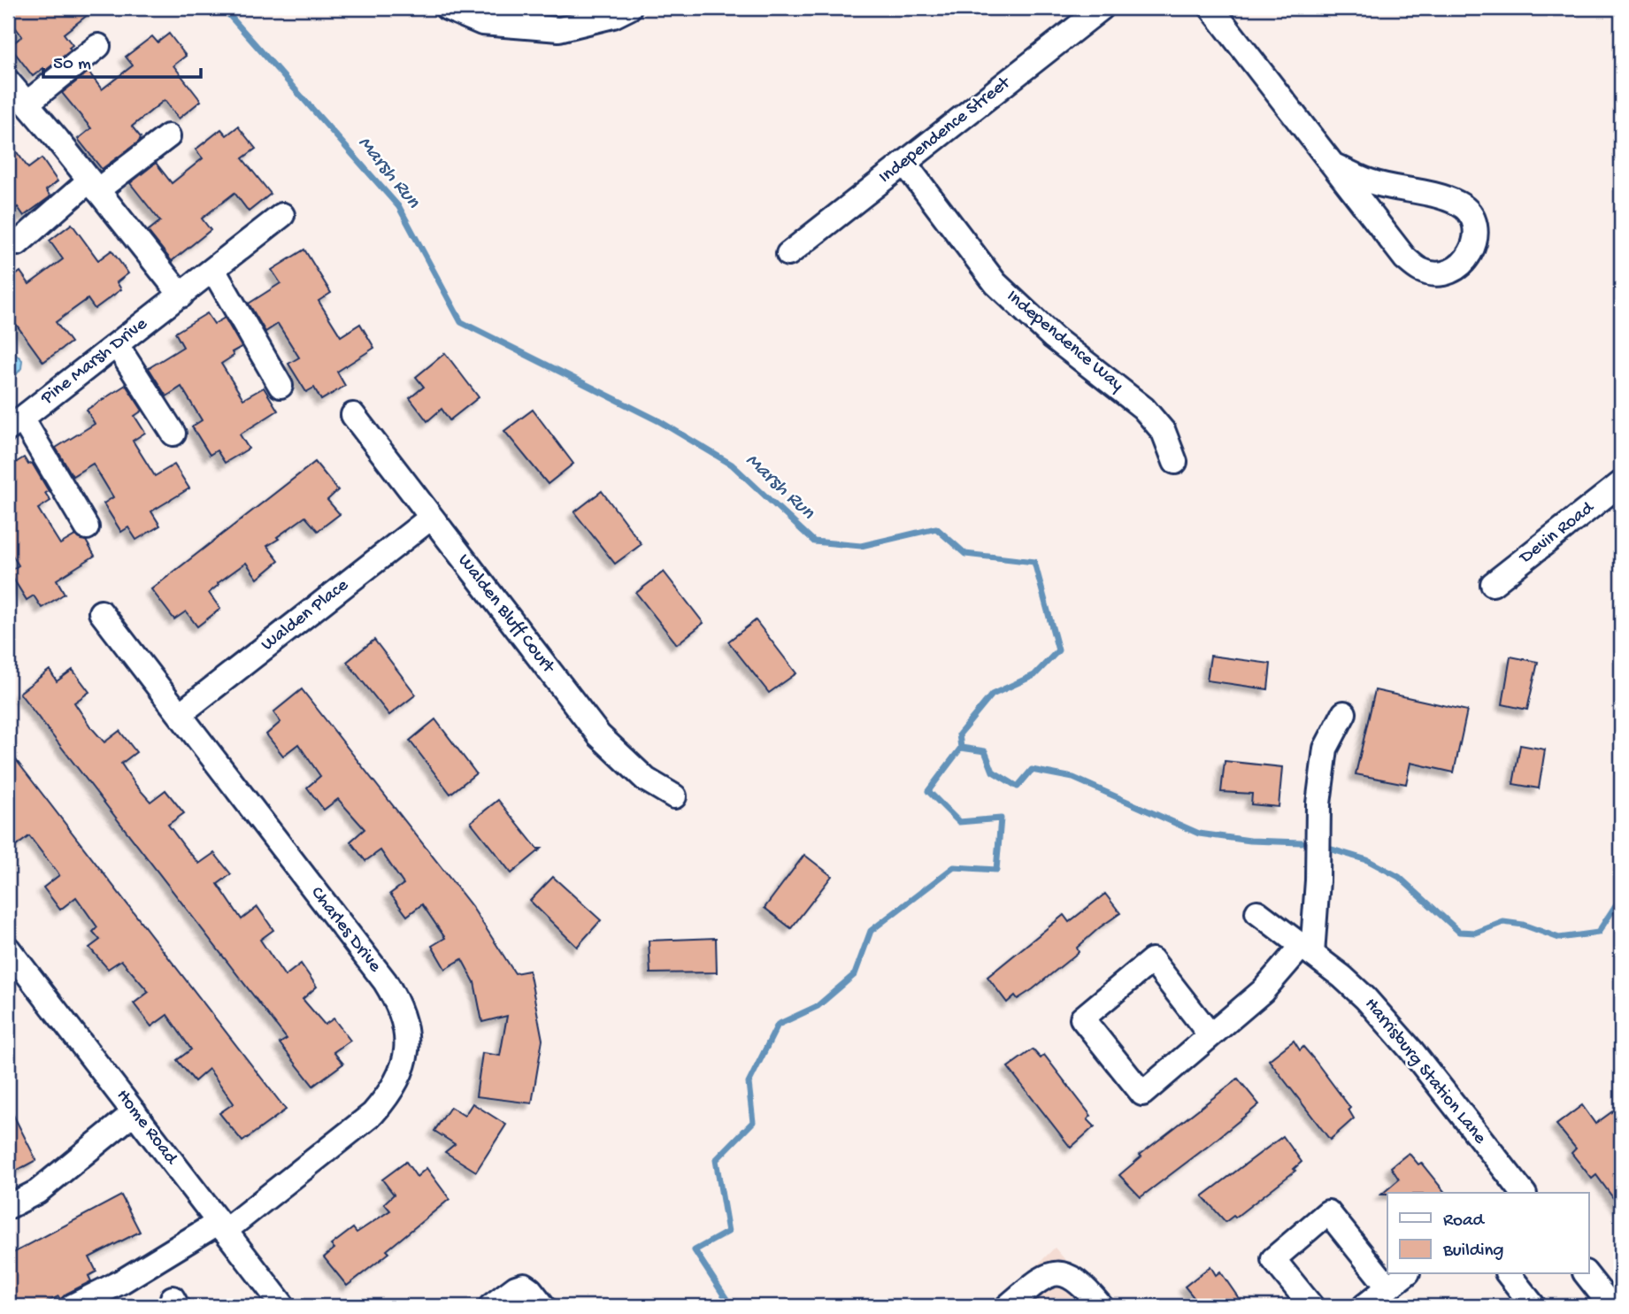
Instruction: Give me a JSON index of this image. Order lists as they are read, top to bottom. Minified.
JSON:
{"streets":{"street":["Independence Street","Independence Way","Pine Marsh Drive","Devin Road","Walden Bluff Court","Walden Place","Charles Drive","Harrisburg Station Lane","Home Road"]},"crossings":[["Independence Street","Independence Way"],["Walden Bluff Court","Walden Place"],["Walden Place","Charles Drive"],["Charles Drive","Home Road"]],"water":["Marsh Run"],"legend":["Road","Building"],"scale_bar":"50 m"}
